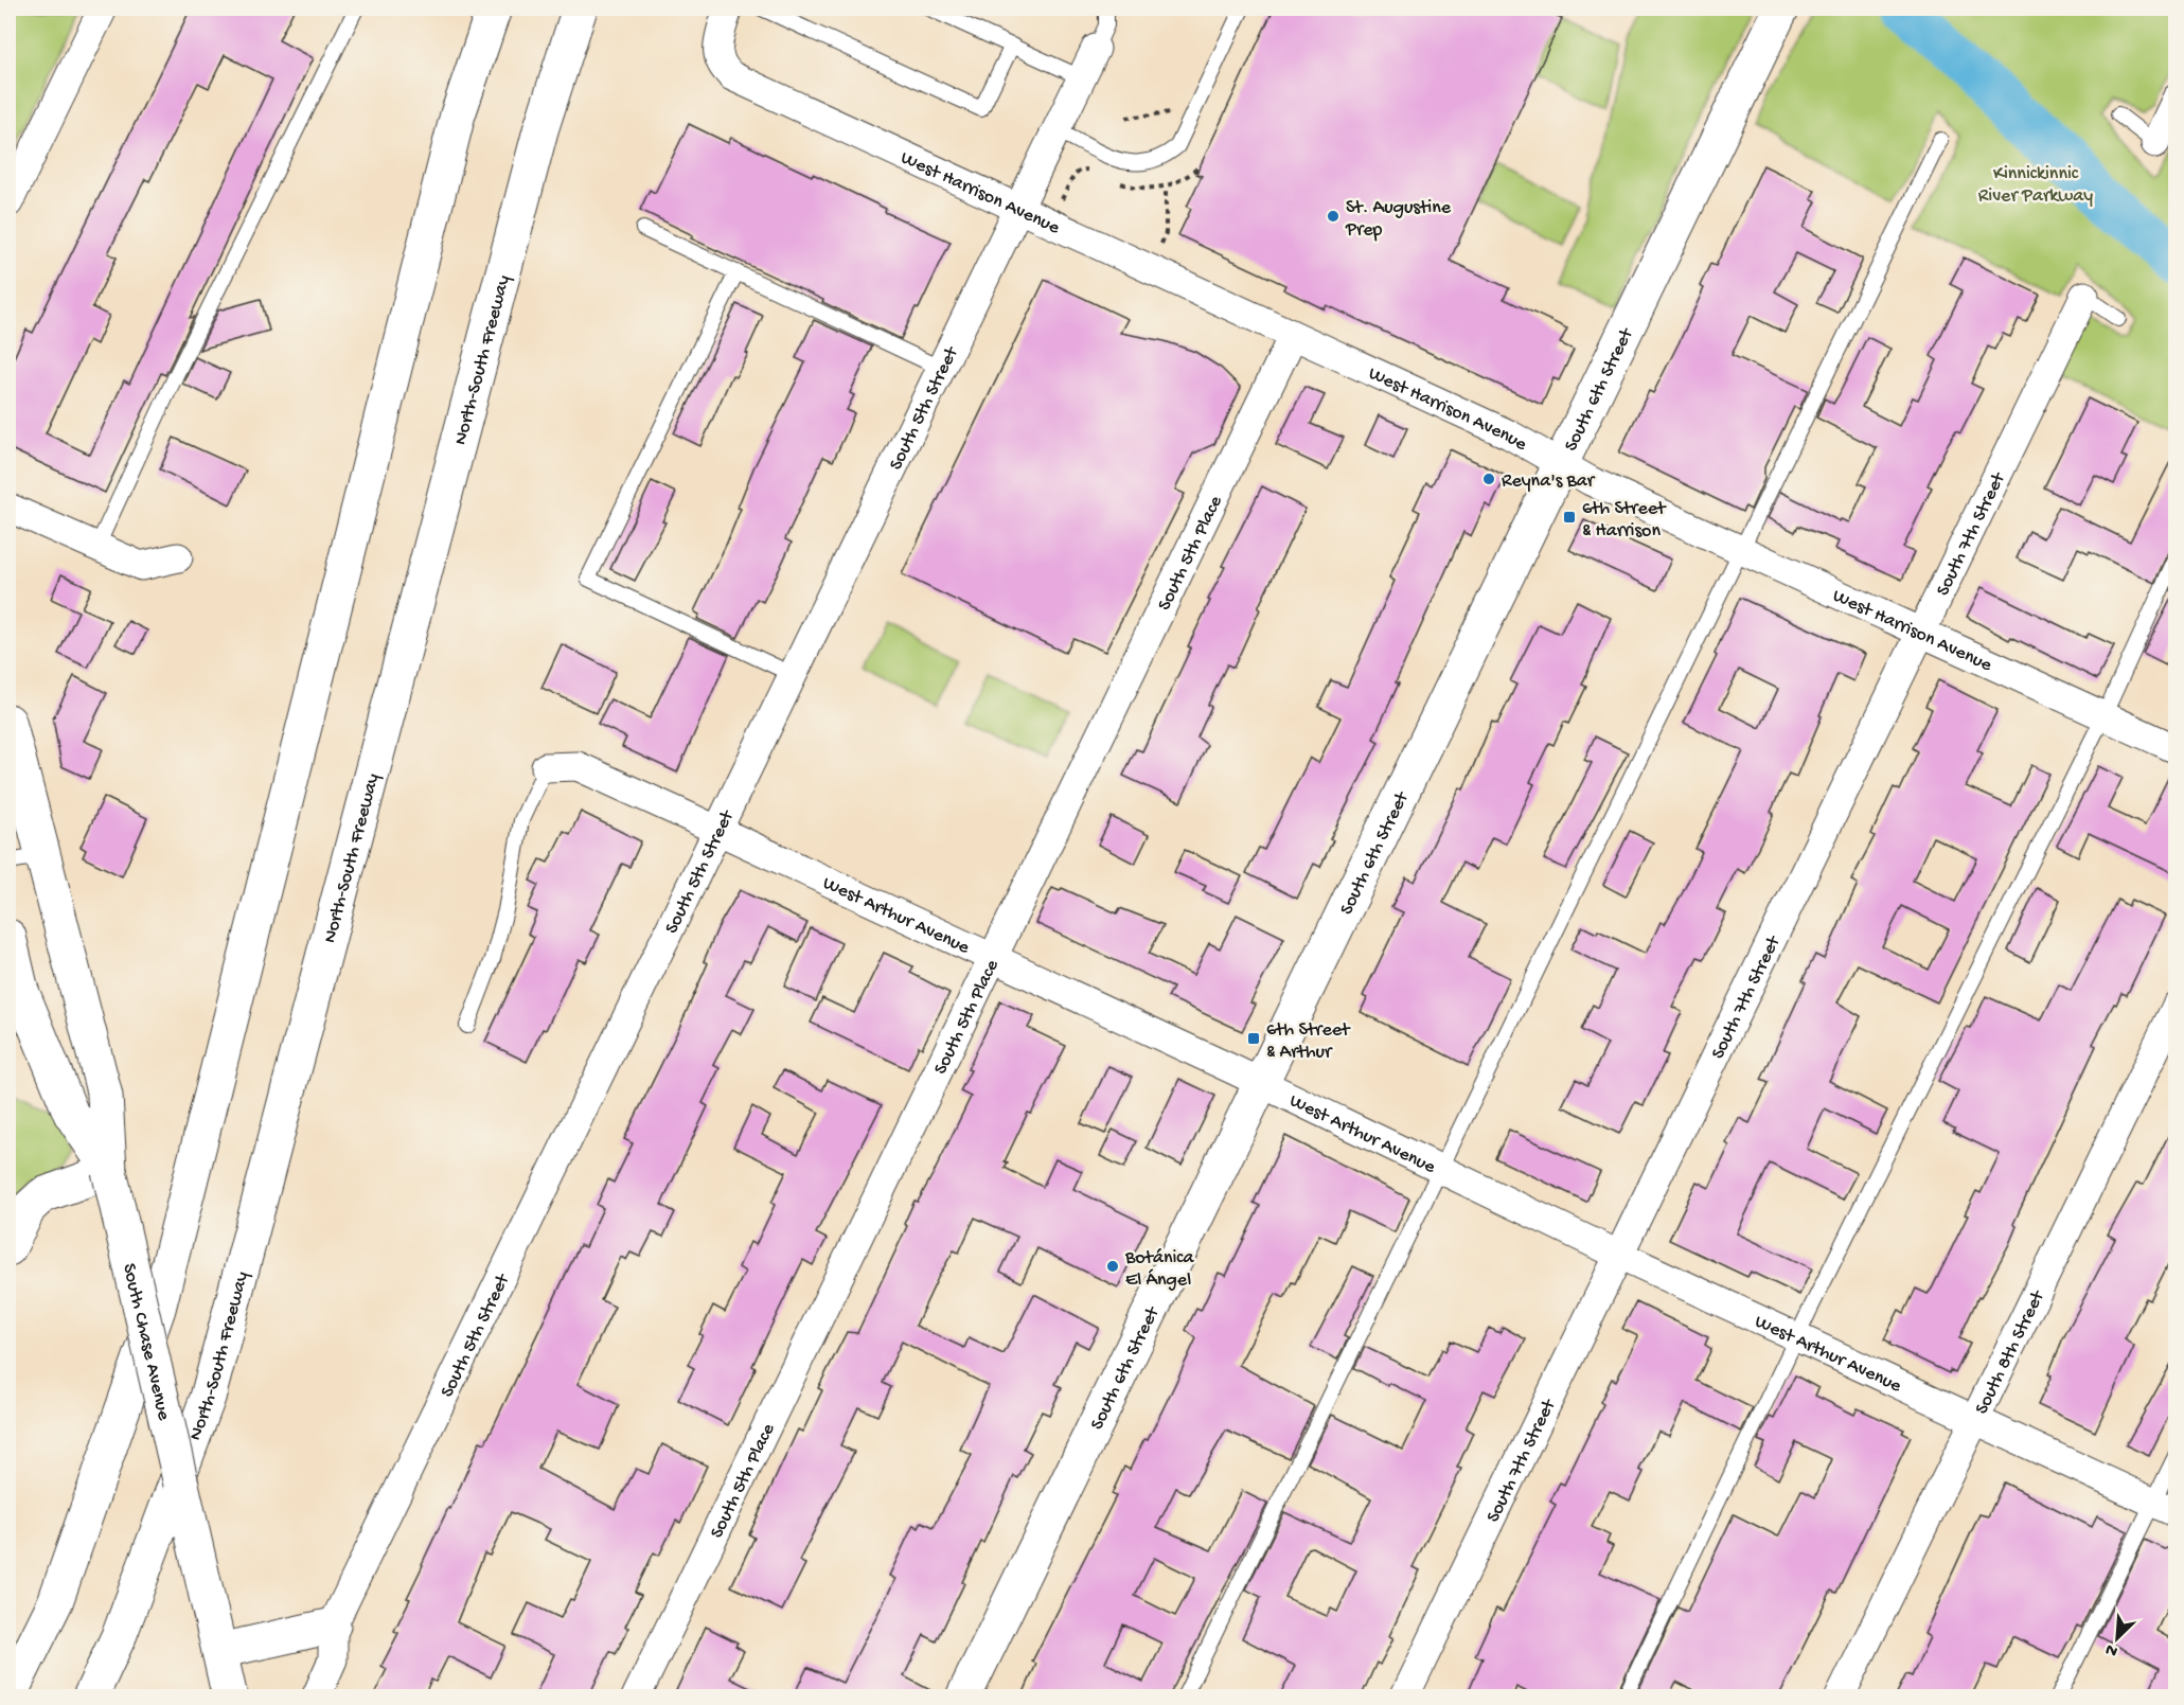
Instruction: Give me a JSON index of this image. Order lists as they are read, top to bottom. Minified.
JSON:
{"streets":{"main road":["North-South Freeway","South 6th Street","South Chase Avenue"],"street":["West Harrison Avenue","South 5th Street","South 7th Street","South 5th Place","West Arthur Avenue","South 8th Street"]},"crossings":[["West Harrison Avenue","South 6th Street"],["West Harrison Avenue","South 5th Street"],["West Harrison Avenue","South 7th Street"],["West Harrison Avenue","South 5th Place"],["South 6th Street","West Arthur Avenue"],["South 5th Street","West Arthur Avenue"],["South 7th Street","West Arthur Avenue"],["South 5th Place","West Arthur Avenue"],["West Arthur Avenue","South 8th Street"]],"parks":["Kinnickinnic River Parkway"],"places":{"other":["St. Augustine Prep","Reyna's Bar","Botánica El Ángel"],"transit":["6th Street & Harrison","6th Street & Arthur"]},"north":"bottom left"}
